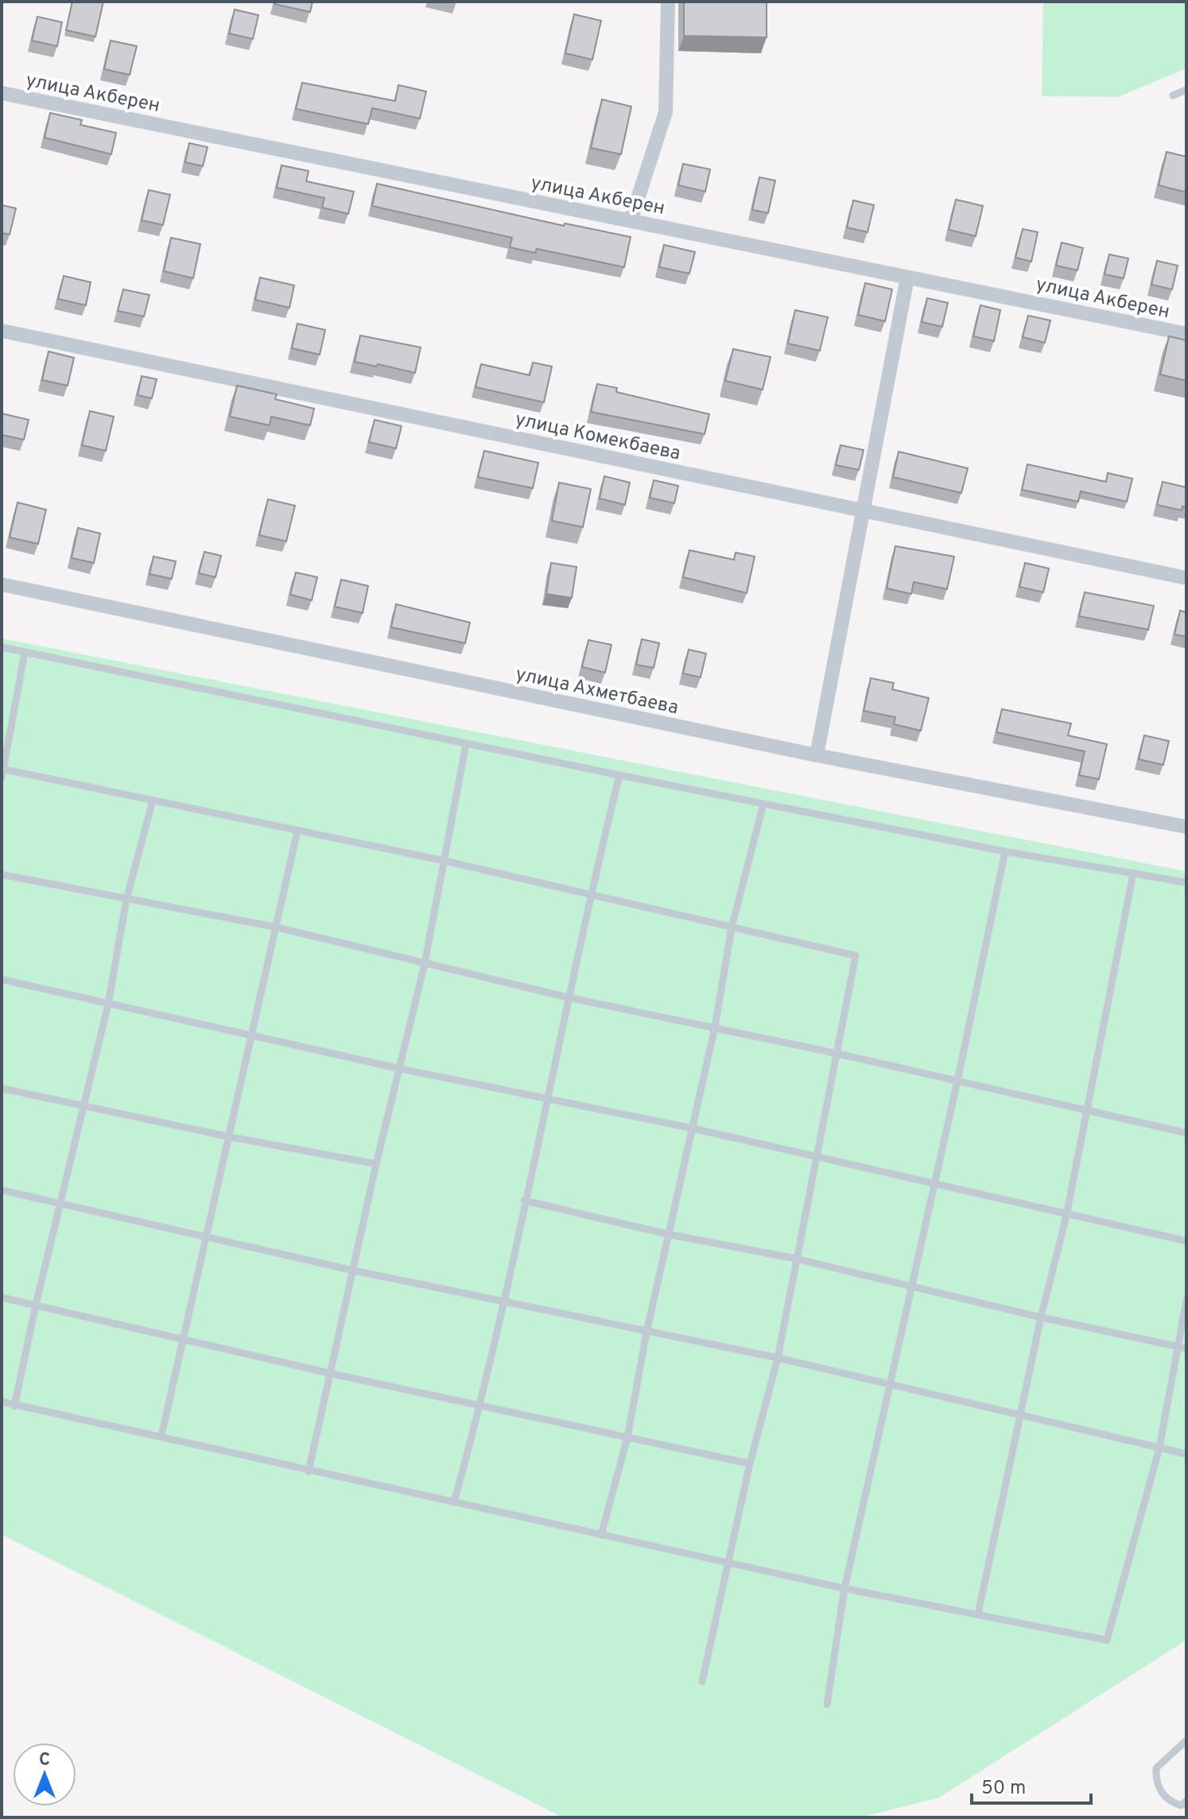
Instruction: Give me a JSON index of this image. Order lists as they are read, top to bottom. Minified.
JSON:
{"streets":{"street":["улица Акберен","улица Комекбаева","улица Ахметбаева"]},"scale_bar":"50 m","north":"top"}
